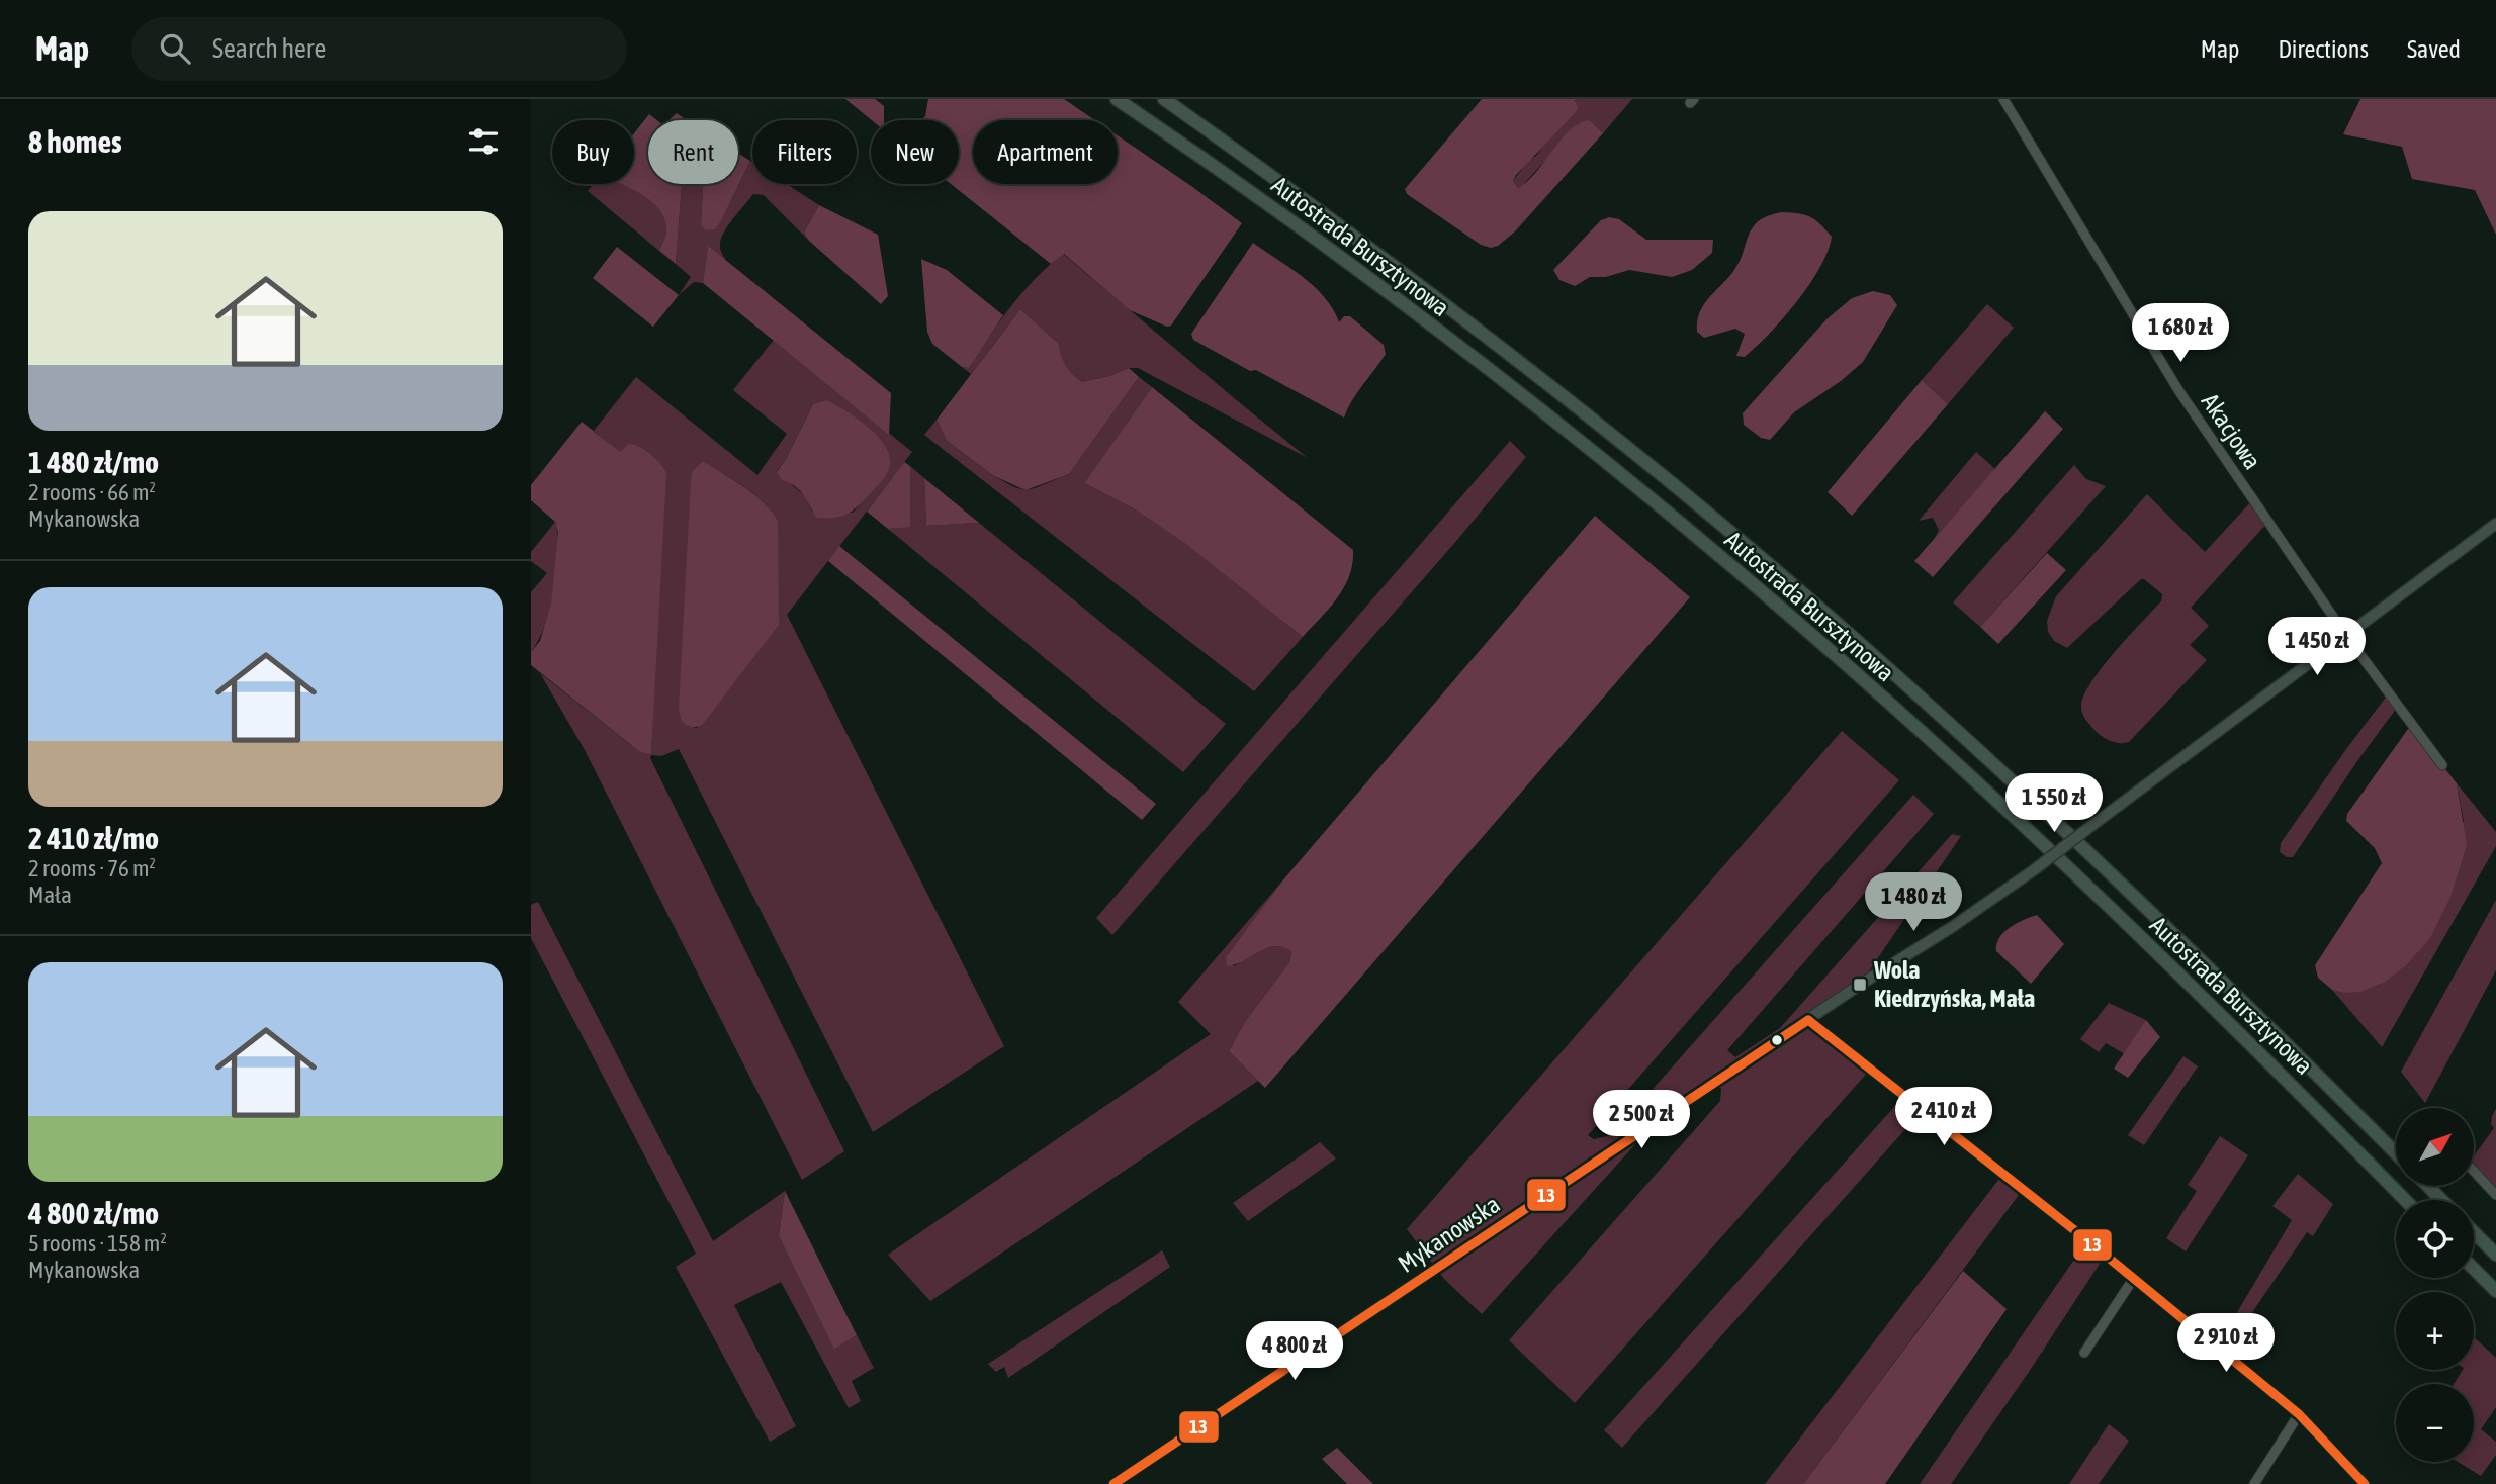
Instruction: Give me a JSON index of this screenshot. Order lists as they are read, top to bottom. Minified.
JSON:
{"streets":{"highway":["Autostrada Bursztynowa"],"main road":["Mykanowska"],"street":["Akacjowa"]},"crossings":[["Akacjowa","Mykanowska"]],"places":{"transit":["Wola Kiedrzyńska, Mała"]},"lines":["transit line 13"],"north":"top right","page":{"header":"Map","search":"Search here","nav":["Map","Directions","Saved"],"heading":"8 homes","chip":["Buy","Rent","Filters","New","Apartment"],"list":[{"name":"1 480 zł/mo","note":"2 rooms · 66 m² · Mykanowska"},{"name":"2 410 zł/mo","note":"2 rooms · 76 m² · Mała"},{"name":"4 800 zł/mo","note":"5 rooms · 158 m² · Mykanowska"}],"price":["1 680 zł","1 450 zł","1 550 zł","1 480 zł","2 410 zł","2 500 zł","2 910 zł","4 800 zł"],"map_buttons":["+","−"]}}
